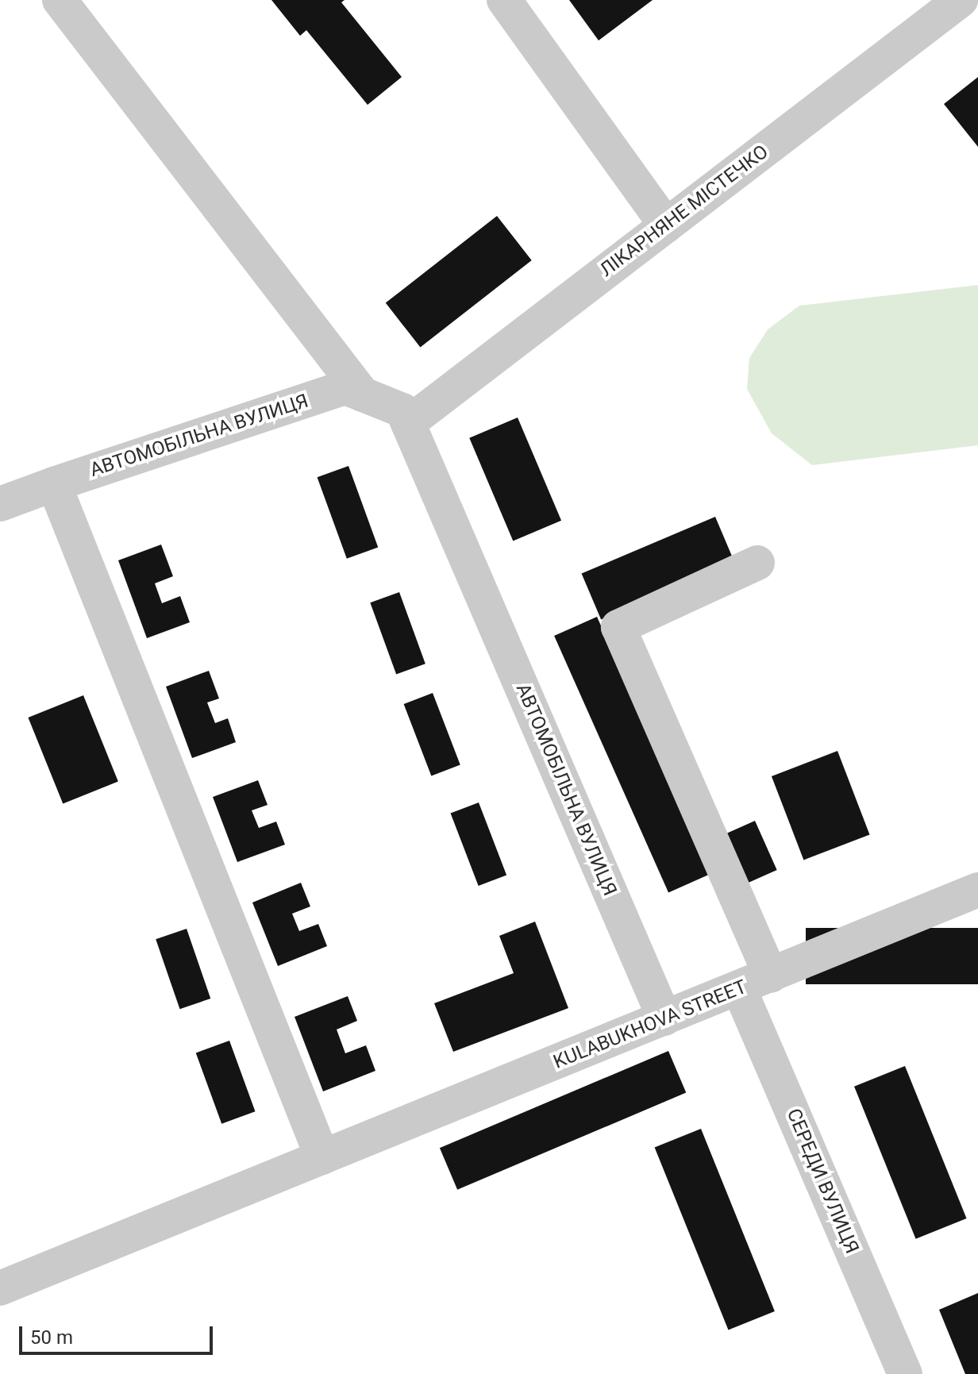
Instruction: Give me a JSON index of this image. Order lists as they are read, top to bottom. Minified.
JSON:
{"streets":{"street":["ЛІКАРНЯНЕ МІСТЕЧКО","АВТОМОБІЛЬНА ВУЛИЦЯ","KULABUKHOVA STREET","СЕРЕДИ ВУЛИЦЯ"]},"crossings":[["ЛІКАРНЯНЕ МІСТЕЧКО","АВТОМОБІЛЬНА ВУЛИЦЯ"],["АВТОМОБІЛЬНА ВУЛИЦЯ","KULABUKHOVA STREET"],["KULABUKHOVA STREET","СЕРЕДИ ВУЛИЦЯ"]],"scale_bar":"50 m"}
